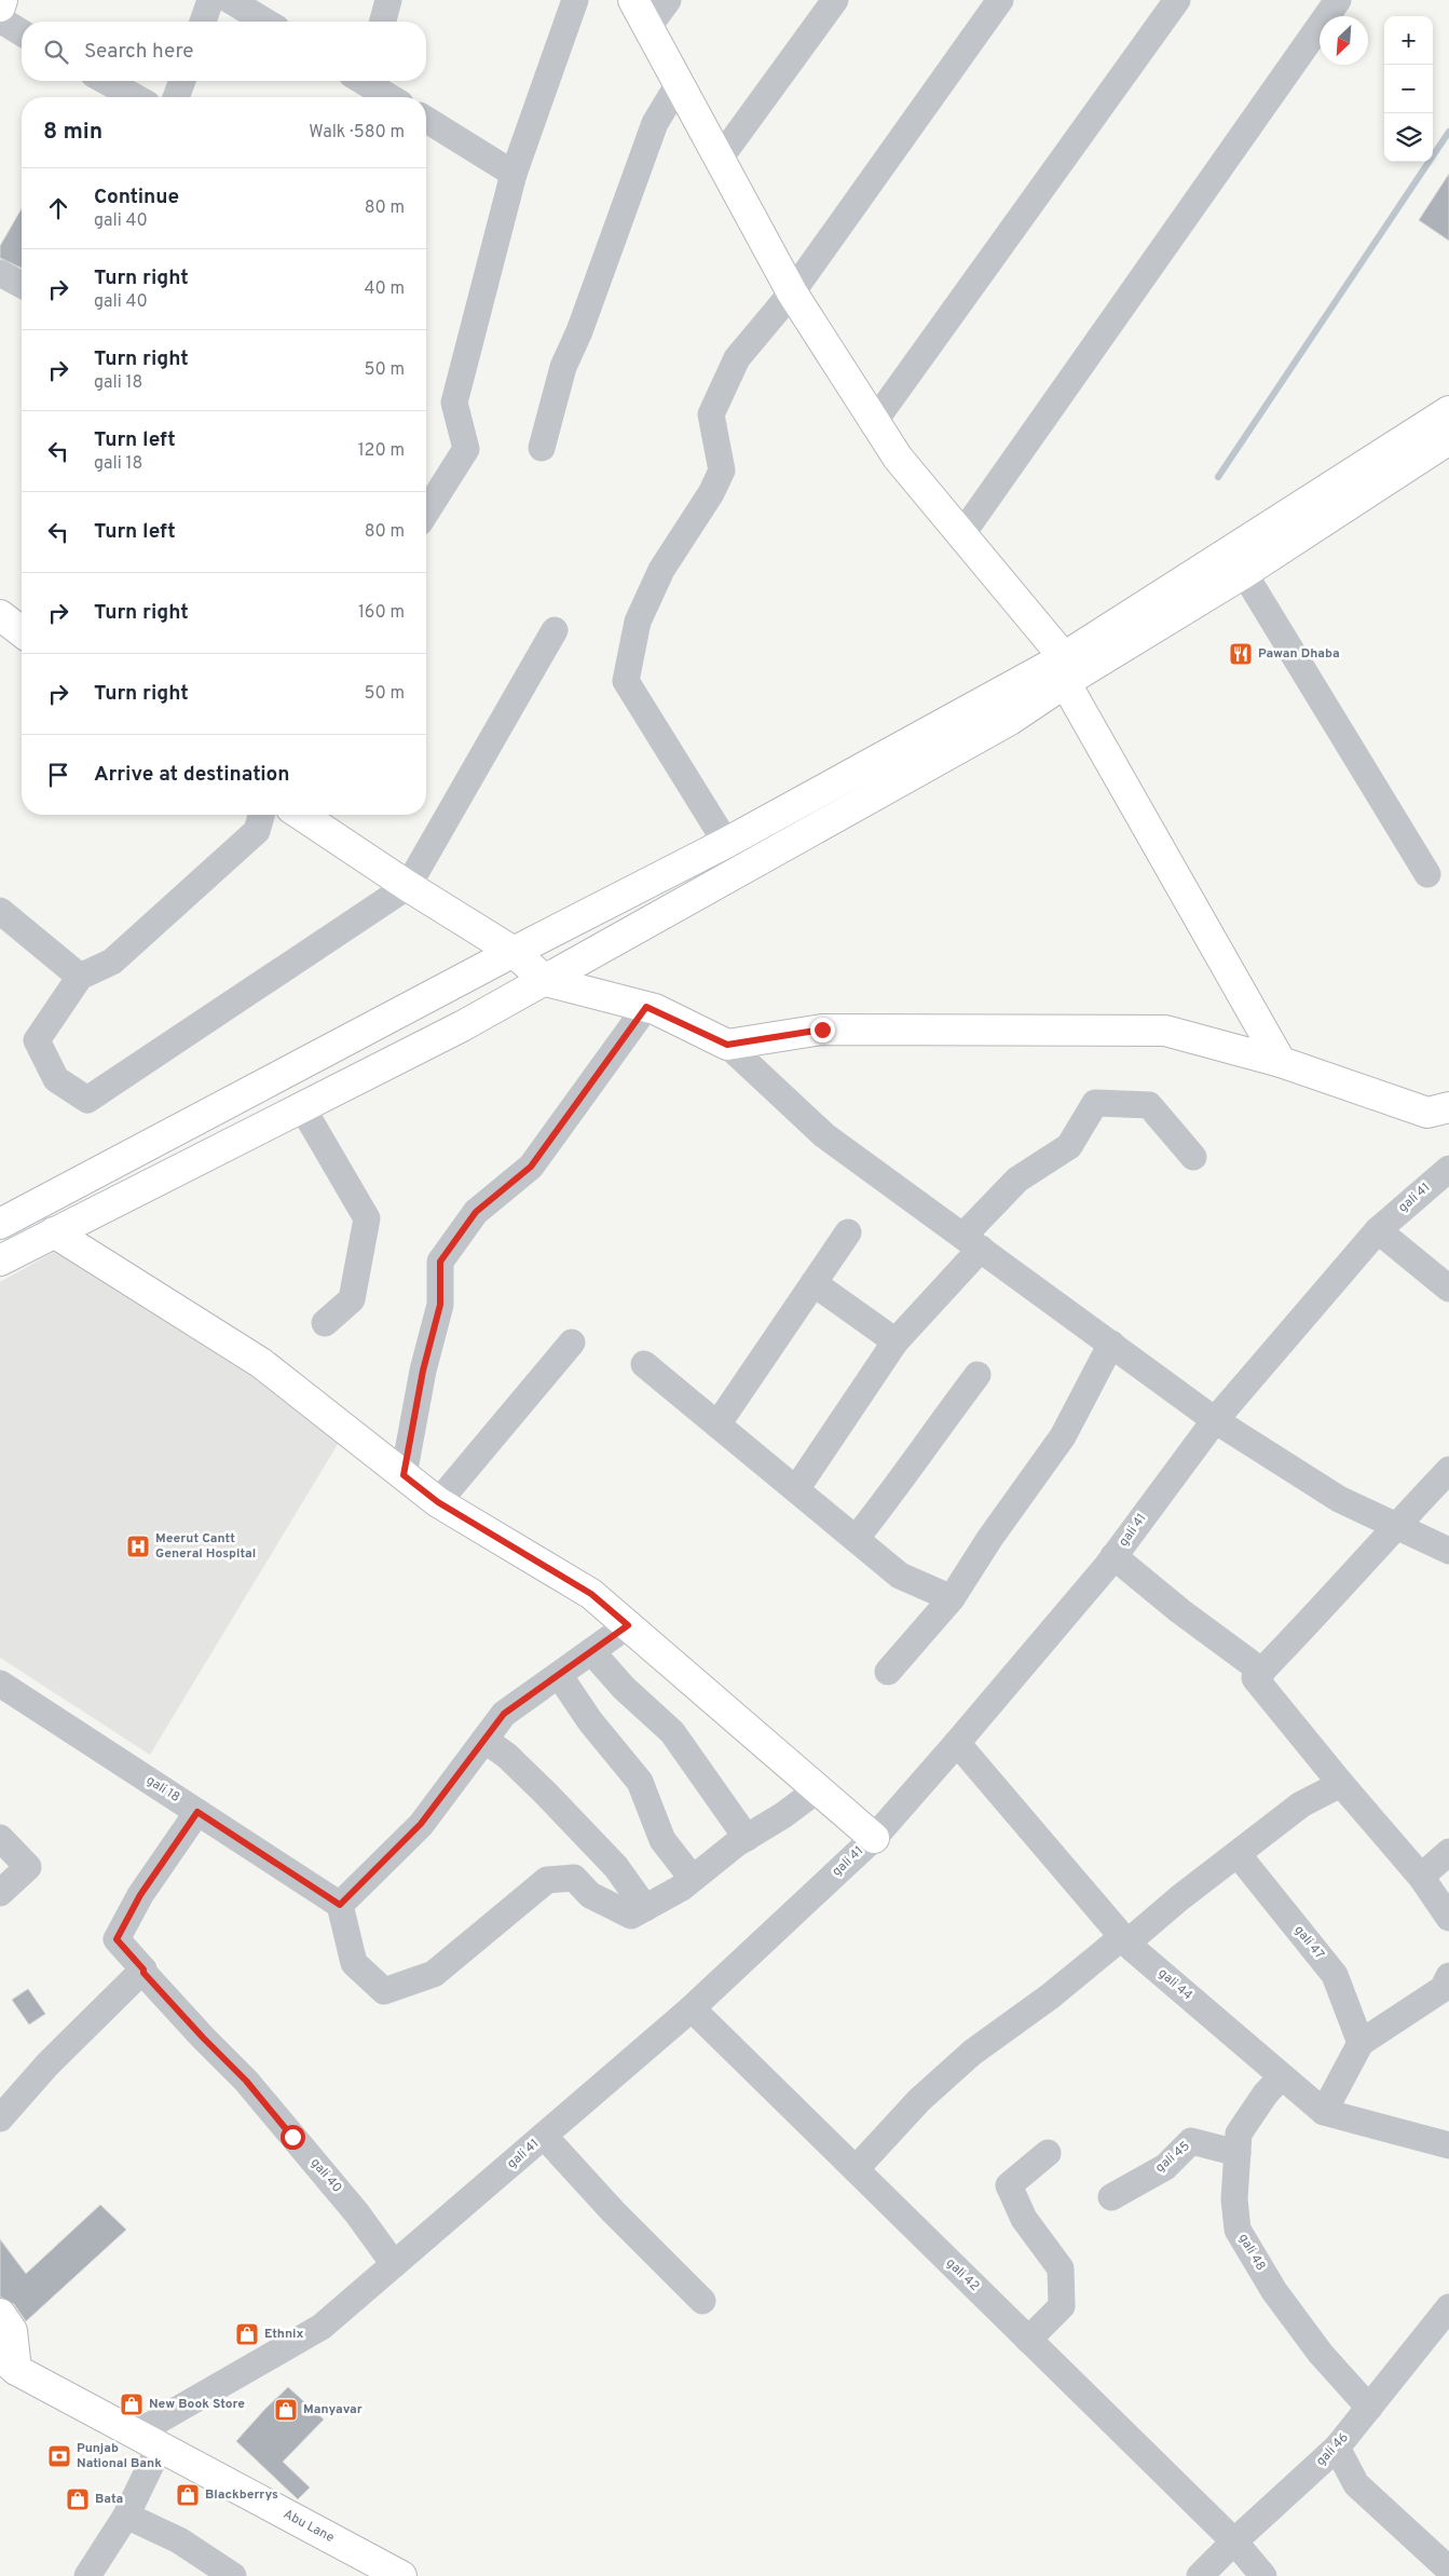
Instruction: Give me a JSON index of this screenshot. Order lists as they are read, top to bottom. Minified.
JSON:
{"streets":{"street":["gali 41","gali 18","gali 47","gali 44","gali 45","gali 40","gali 48","gali 42","gali 46","Abu Lane"]},"crossings":[["gali 41","gali 44"],["gali 41","gali 40"],["gali 41","gali 42"],["gali 41","Abu Lane"],["gali 18","gali 40"],["gali 44","gali 48"],["gali 45","gali 48"],["gali 48","gali 46"],["gali 42","gali 46"]],"places":{"restaurant":["Pawan Dhaba"],"hospital":["Meerut Cantt General Hospital"],"shop":["Ethnix","New Book Store","Manyavar","Blackberrys","Bata"],"bank":["Punjab National Bank"]},"north":"bottom left","page":{"map_buttons":["+","−"],"search":"Search here","heading":["8 min","Walk · 580 m"],"list":[["Continue","gali 40","80 m"],["Turn right","gali 40","40 m"],["Turn right","gali 18","50 m"],["Turn left","gali 18","120 m"],["Turn left","80 m"],["Turn right","160 m"],["Turn right","50 m"],"Arrive at destination"]}}
